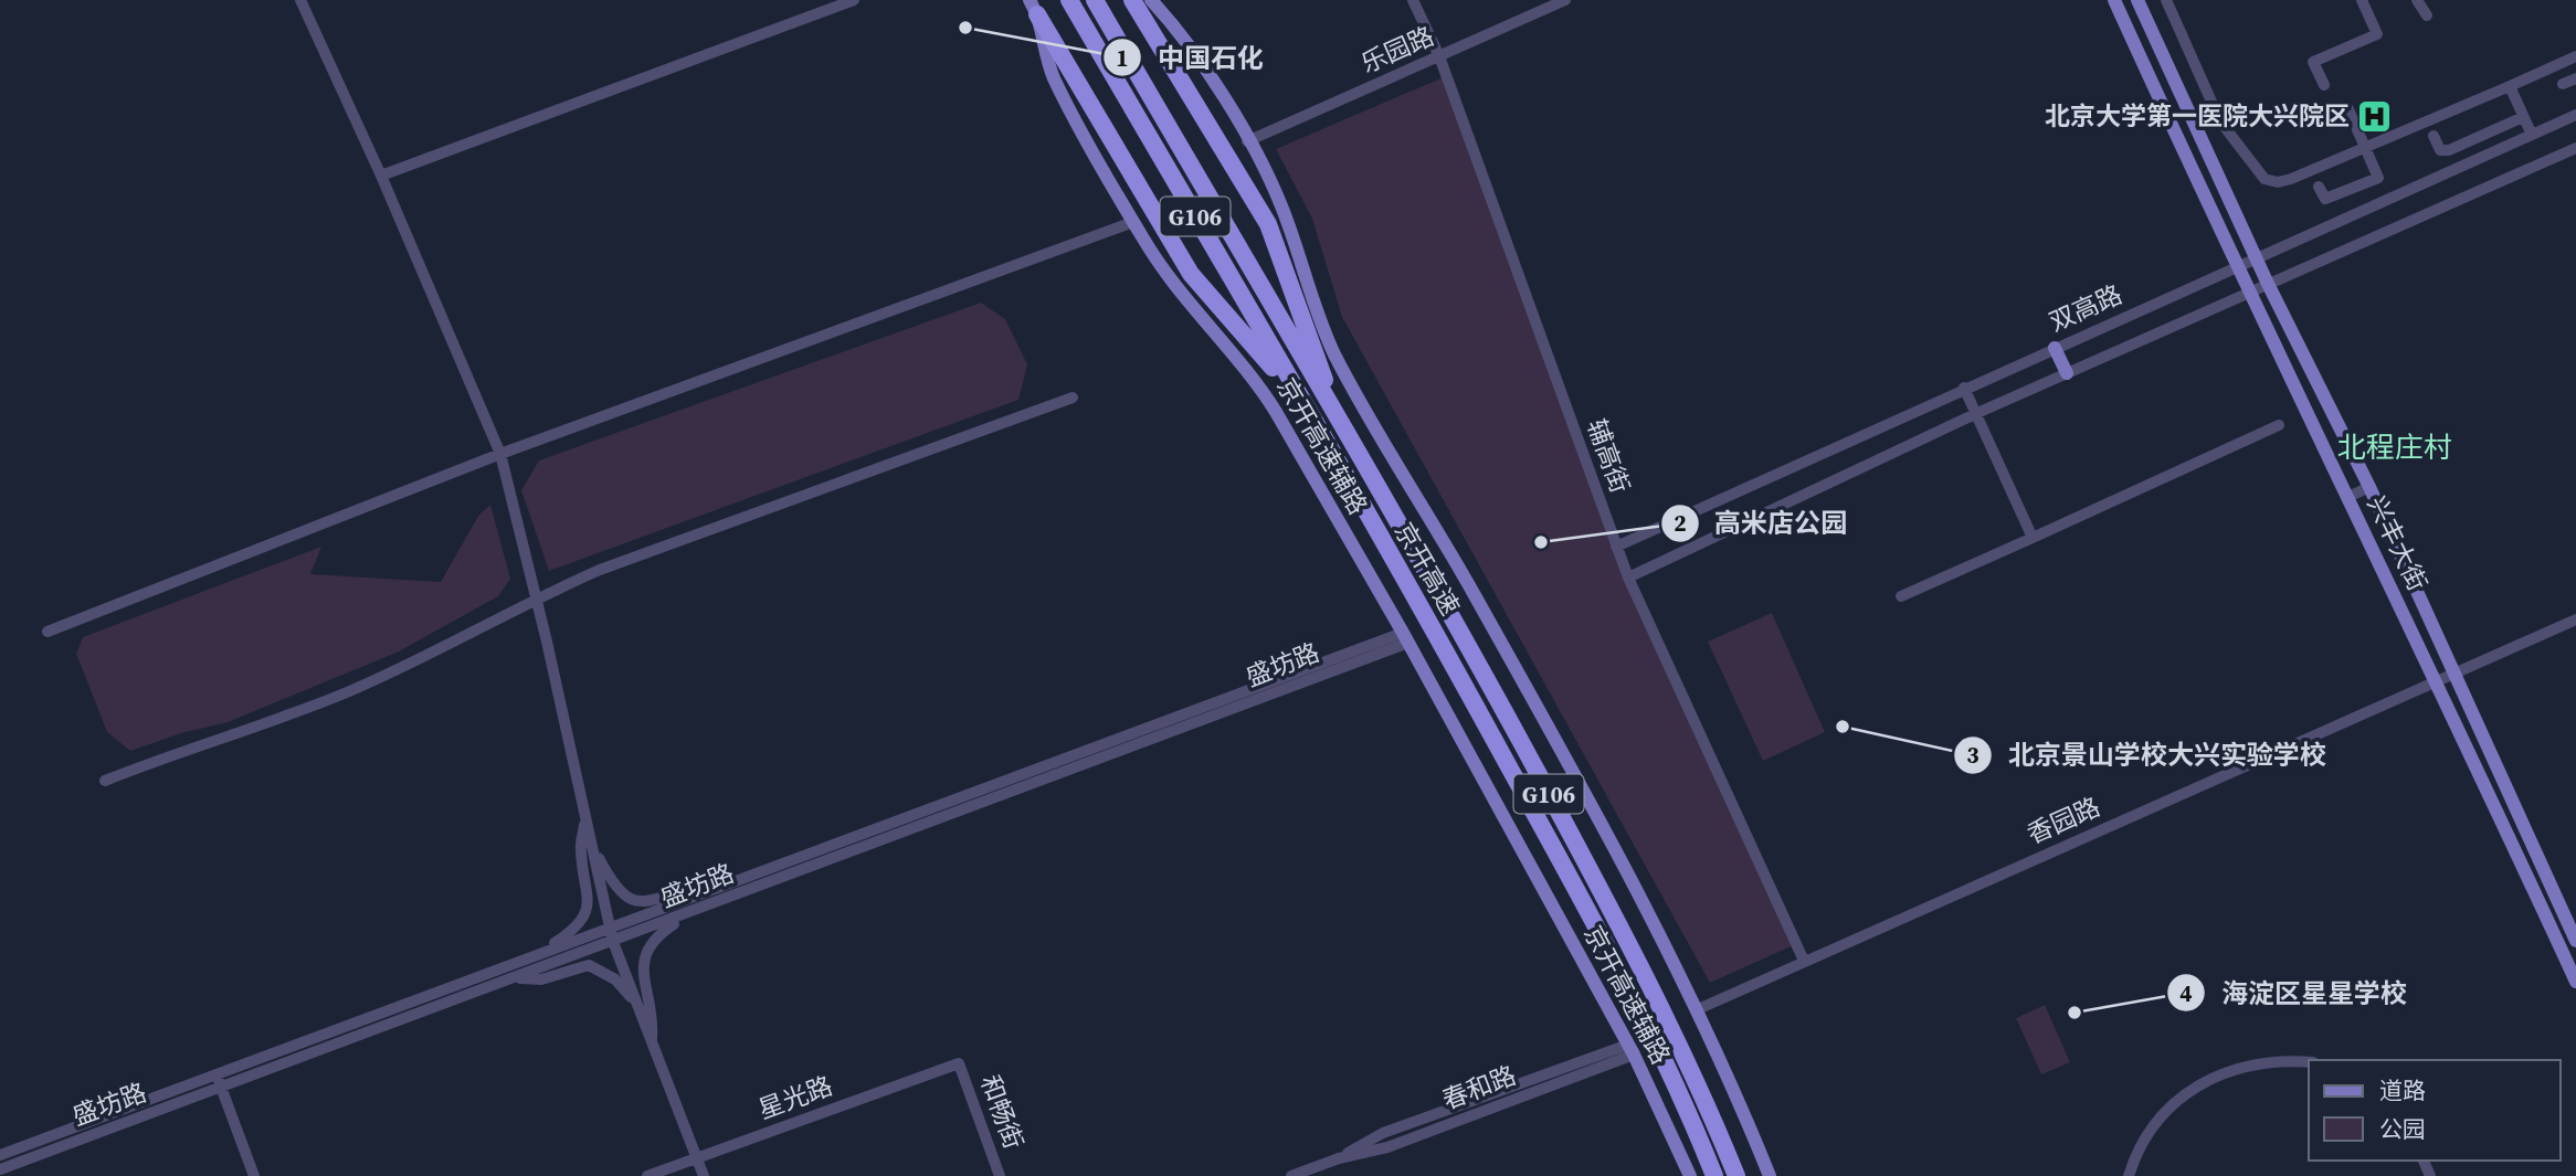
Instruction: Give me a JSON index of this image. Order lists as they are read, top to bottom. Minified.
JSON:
{"streets":{"highway":["G106","京开高速"],"main road":["京开高速辅路","兴丰大街"],"street":["乐园路","双高路","辅高街","盛坊路","香园路","春和路","星光路","和畅街"]},"crossings":[["乐园路","辅高街"],["双高路","辅高街"],["双高路","兴丰大街"],["京开高速辅路","盛坊路"],["京开高速辅路","春和路"],["辅高街","香园路"],["兴丰大街","香园路"],["星光路","和畅街"]],"districts":["北程庄村"],"places":{"other":["中国石化","高米店公园","北京景山学校大兴实验学校","海淀区星星学校"],"hospital":["北京大学第一医院大兴院区"]},"legend":["道路","公园"]}
